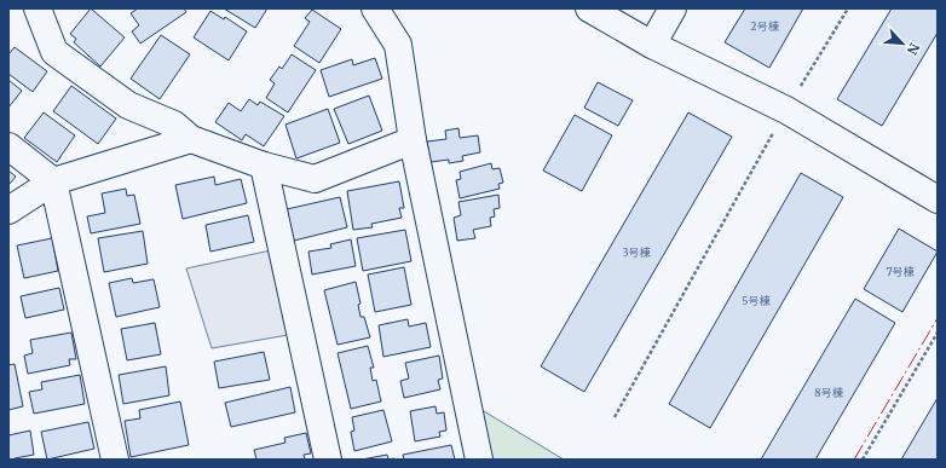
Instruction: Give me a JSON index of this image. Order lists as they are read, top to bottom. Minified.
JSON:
{"house_numbers":["2号棟","3号棟","7号棟","5号棟","8号棟"],"north":"bottom right"}
